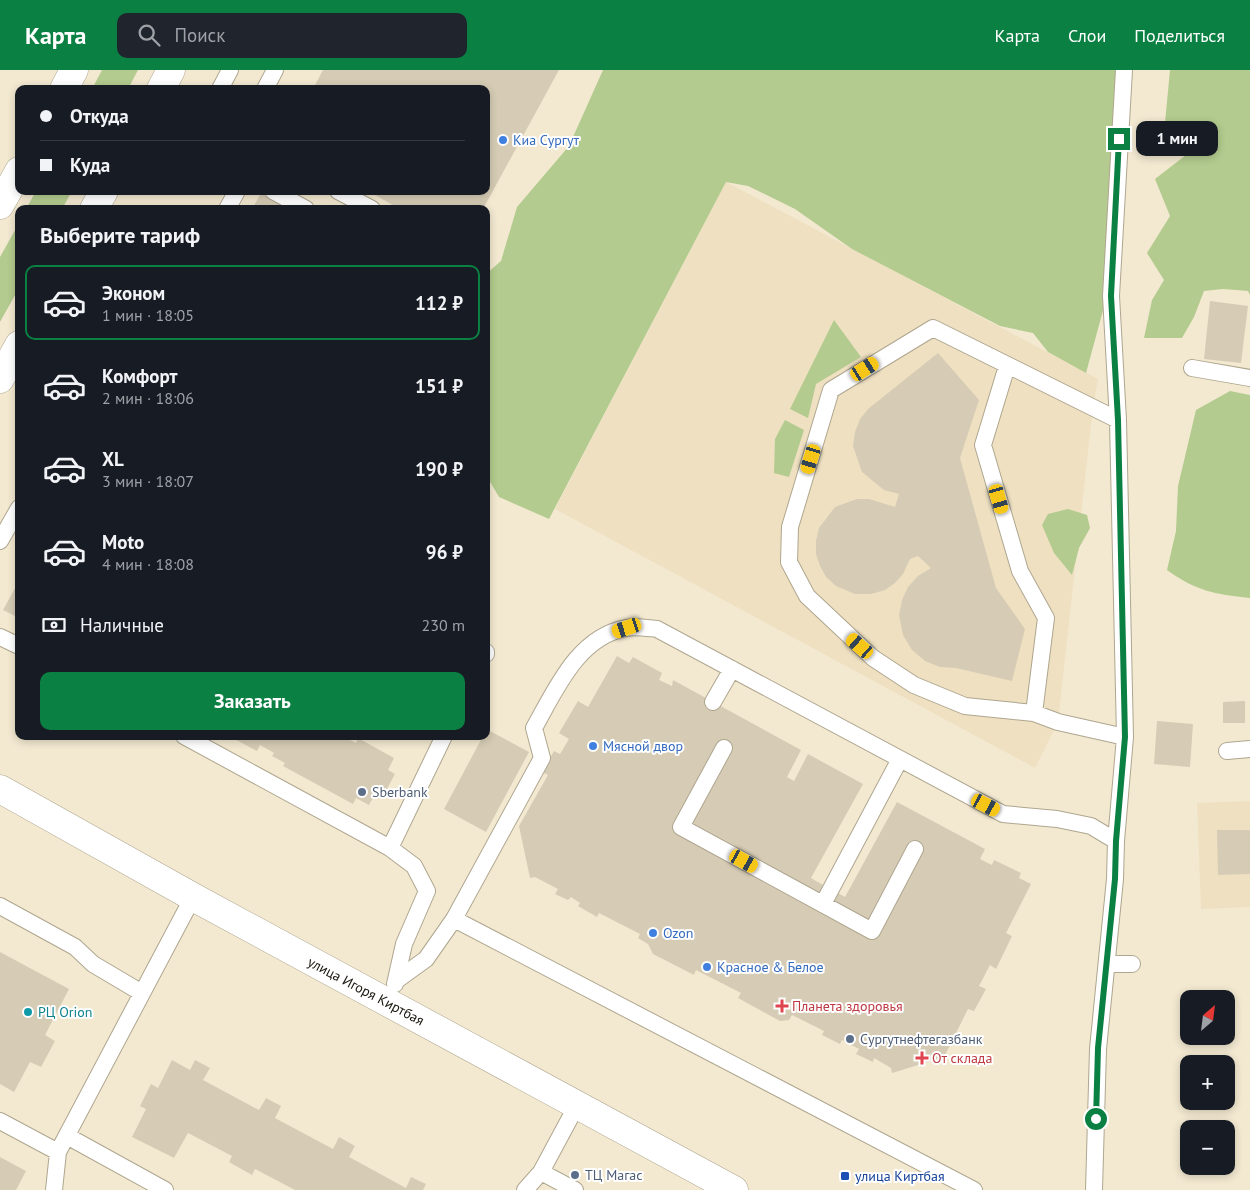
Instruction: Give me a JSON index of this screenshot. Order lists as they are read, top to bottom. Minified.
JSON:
{"streets":{"main road":["улица Игоря Киртбая"]},"places":{"other":["Киа Сургут","Мясной двор","Sberbank","Ozon","Красное & Белое","РЦ Orion","Сургутнефтегазбанк","ТЦ Магас"],"health":["Планета здоровья","От склада"],"transit":["улица Киртбая"]},"north":"top right","page":{"header":"Карта","search":"Поиск","nav":["Карта","Слои","Поделиться"],"banner":["Откуда","Куда"],"bubble":"1 мин","heading":"Выберите тариф","list":[{"name":"Эконом","note":"1 мин · 18:05","value":"112 ₽"},{"name":"Комфорт","note":"2 мин · 18:06","value":"151 ₽"},{"name":"XL","note":"3 мин · 18:07","value":"190 ₽"},{"name":"Moto","note":"4 мин · 18:08","value":"96 ₽"}],"pay":["Наличные","230 m"],"buttons":"Заказать","map_buttons":["+","−"]}}
